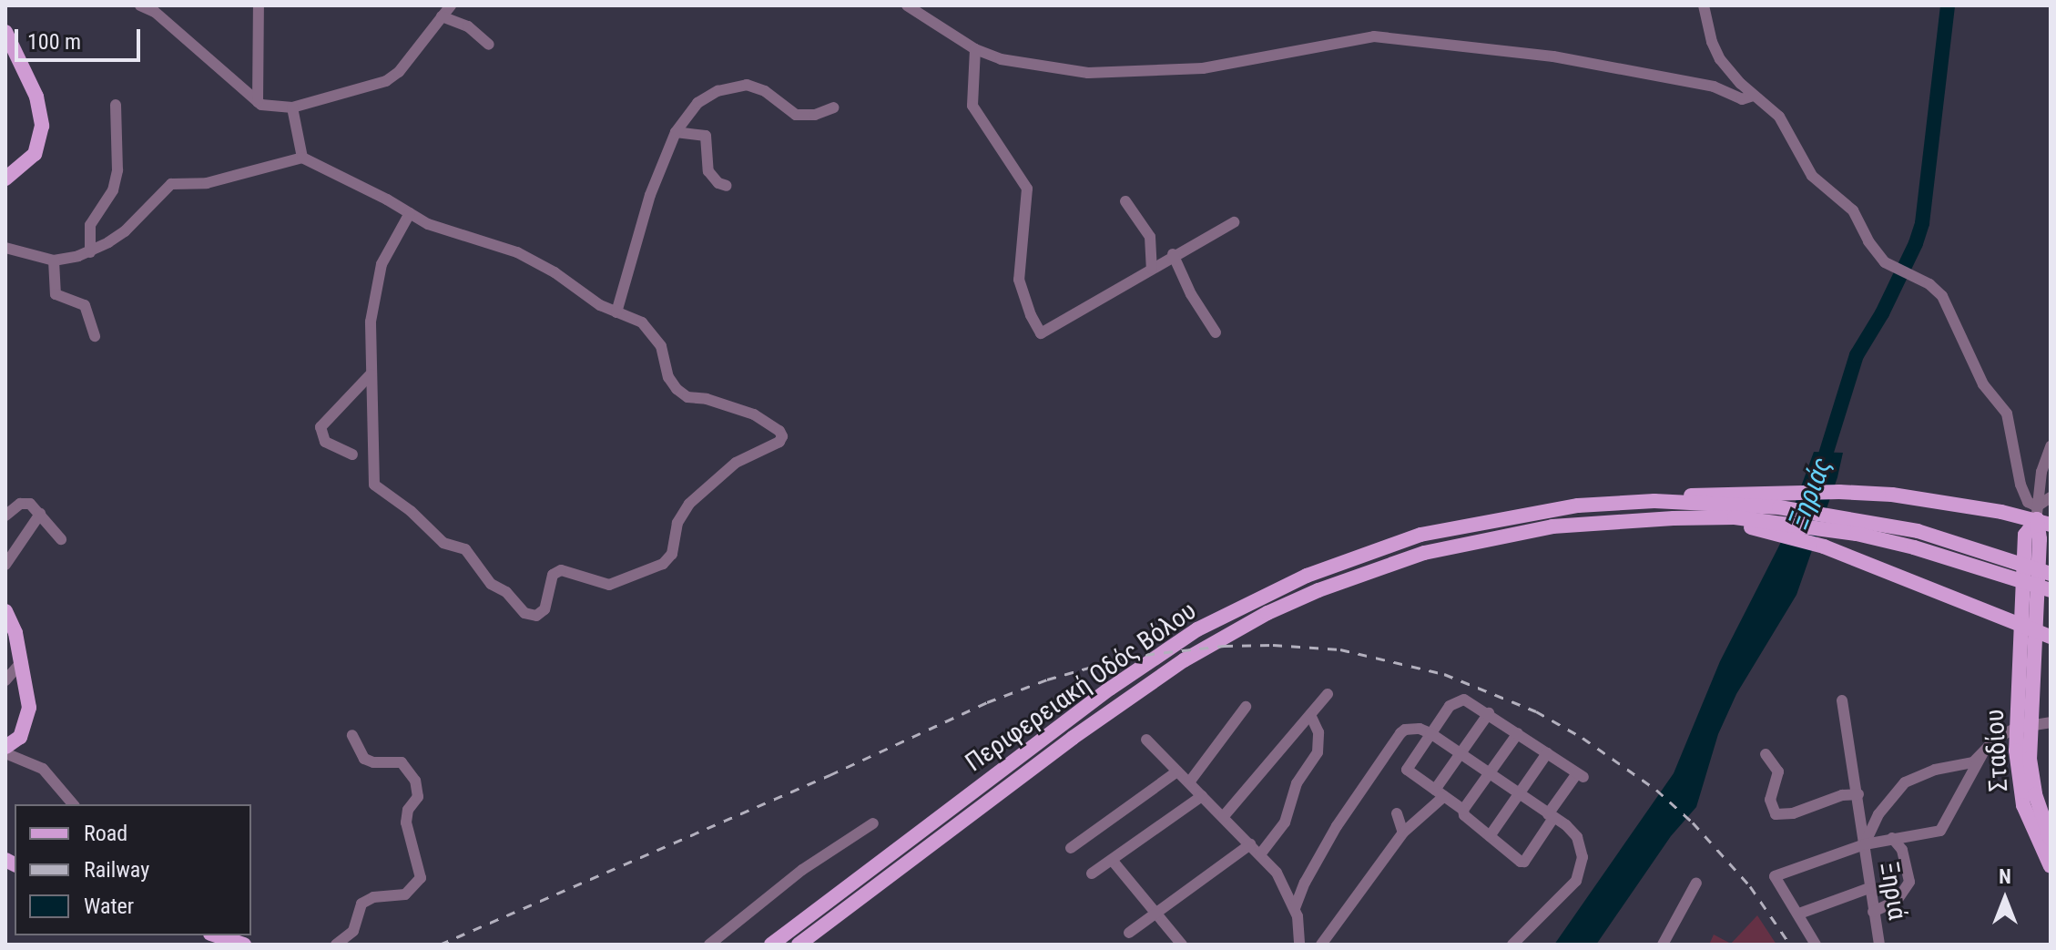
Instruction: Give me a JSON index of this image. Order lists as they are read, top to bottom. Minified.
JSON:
{"streets":{"main road":["Περιφερειακή Οδός Βόλου","Σταδίου"],"street":["Ξηριά"]},"water":["Ξηριάς"],"legend":["Road","Railway","Water"],"scale_bar":"100 m","north":"top"}
